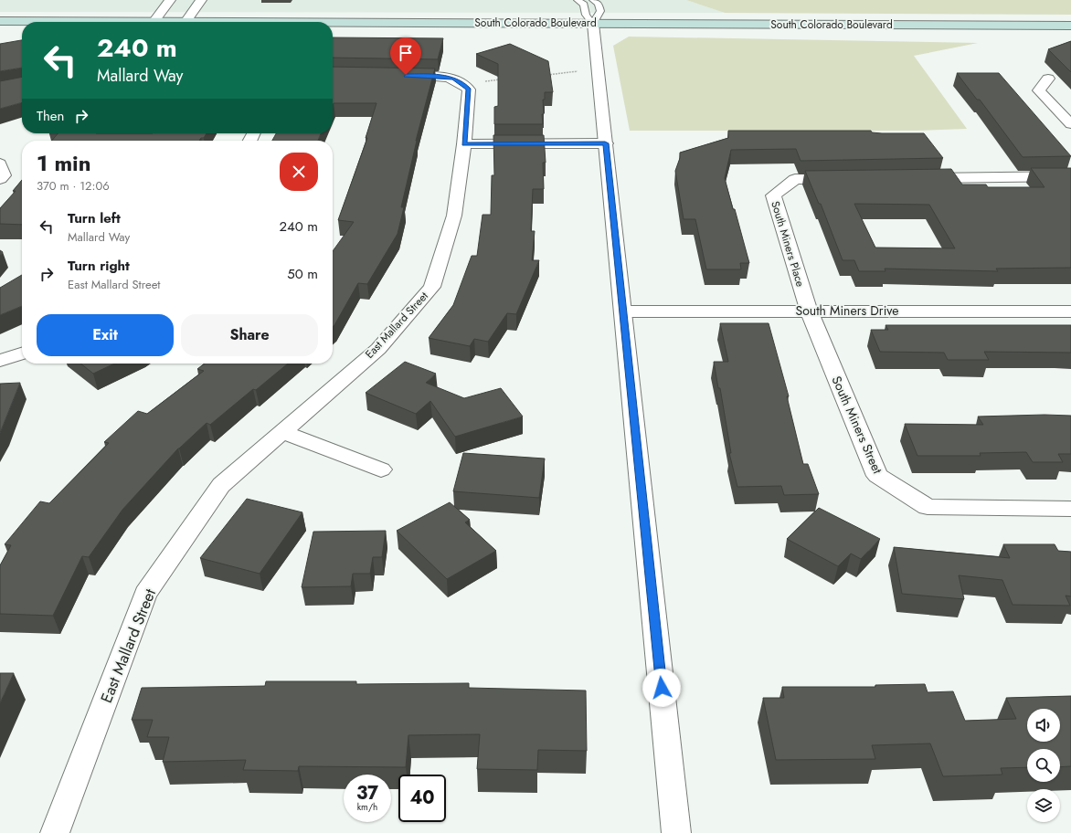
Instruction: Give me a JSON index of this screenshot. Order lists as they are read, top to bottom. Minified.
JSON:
{"streets":{"main road":["South Colorado Boulevard"],"street":["South Miners Place","South Miners Drive","East Mallard Street","South Miners Street"]},"crossings":[["South Miners Place","South Miners Drive"],["South Miners Place","South Miners Street"],["South Miners Drive","South Miners Street"]],"page":{"turn":["240 m","Mallard Way"],"then":"Then","heading":["1 min","370 m · 12:06"],"list":[{"name":"Turn left","note":"Mallard Way","value":"240 m"},{"name":"Turn right","note":"East Mallard Street","value":"50 m"}],"buttons":["Exit","Share"],"speed":"37 km/h","limit":"40"}}
